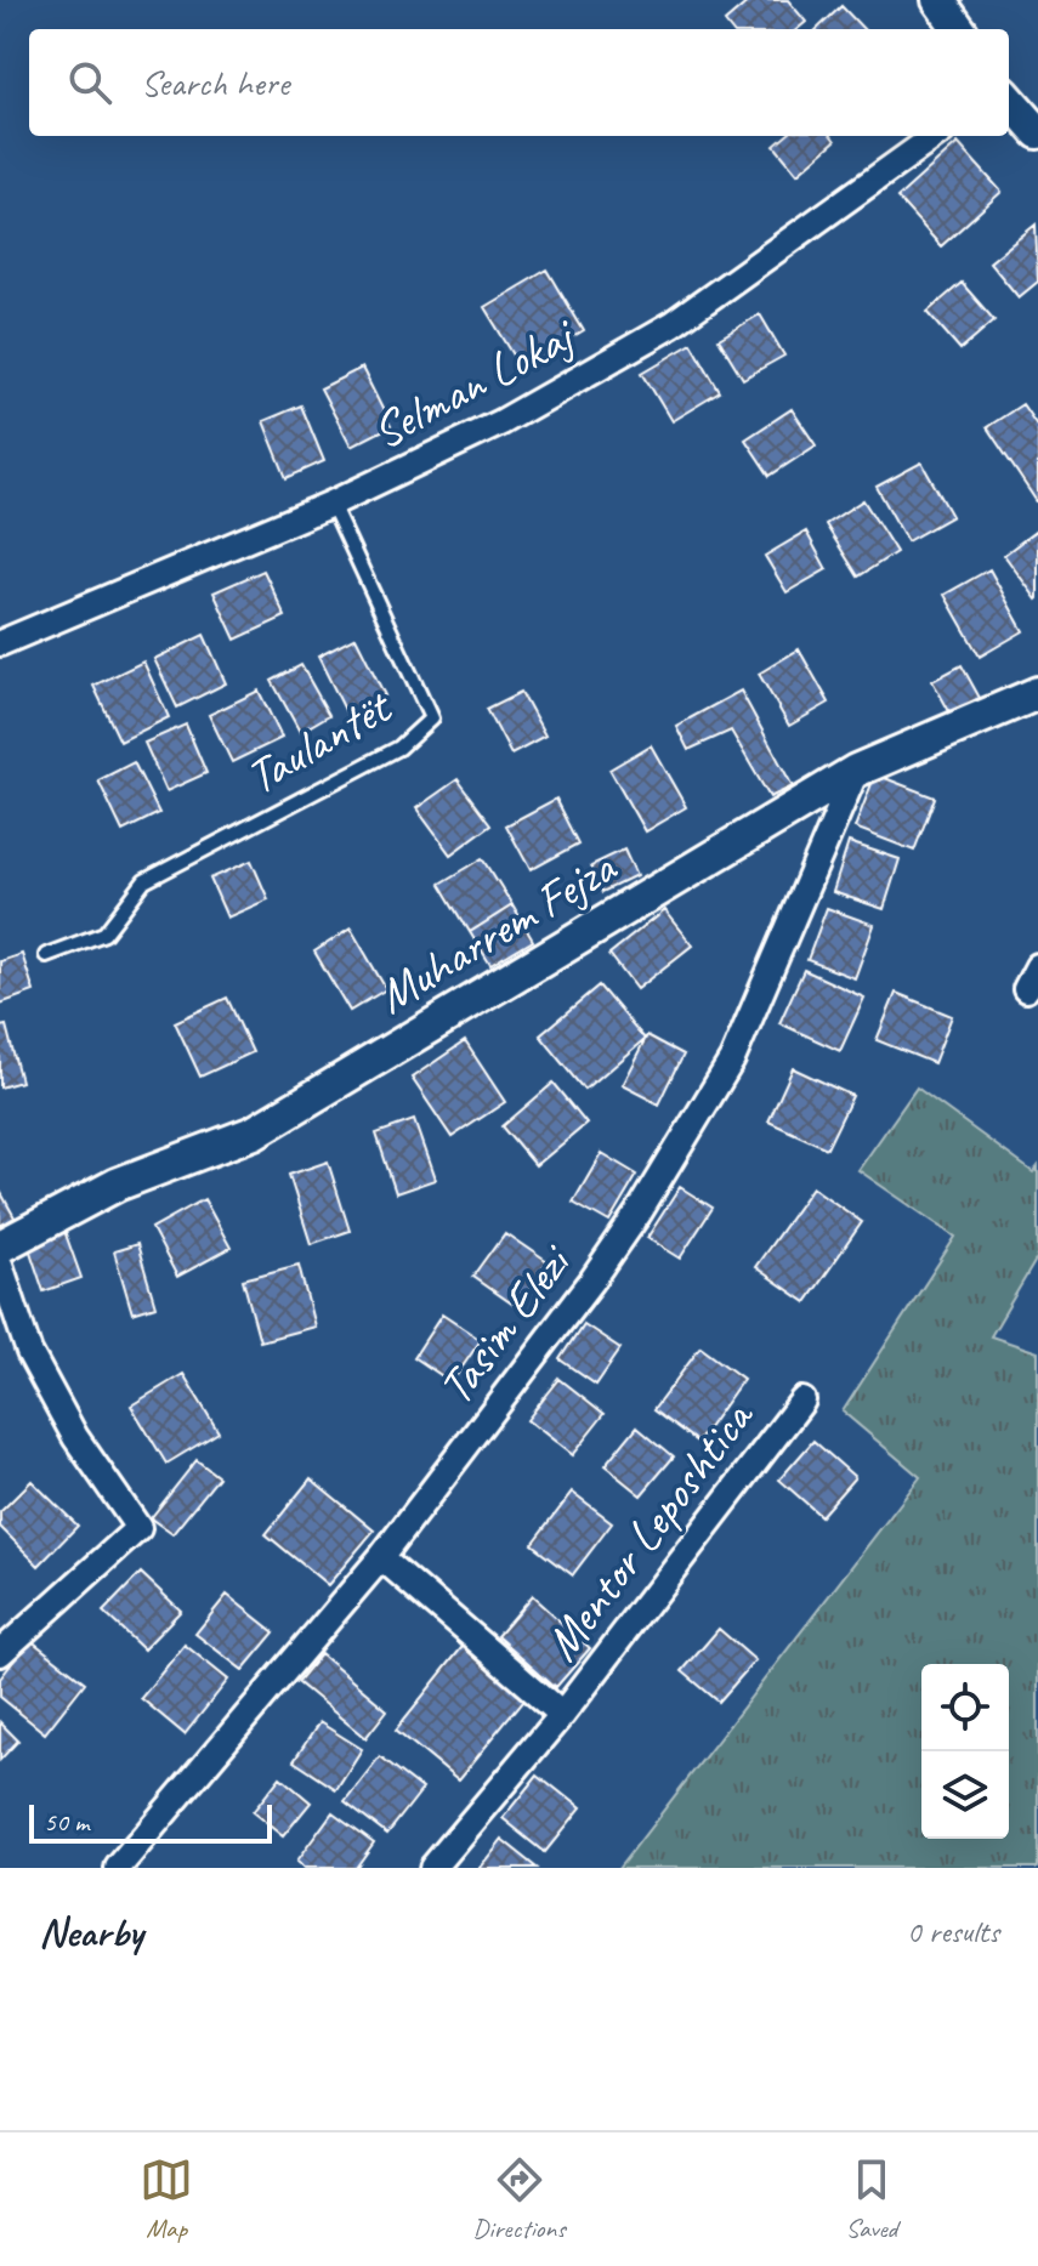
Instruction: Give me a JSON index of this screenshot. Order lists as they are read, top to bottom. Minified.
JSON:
{"streets":{"street":["Selman Lokaj","Muharrem Fejza","Tasim Elezi","Mentor Leposhtica"],"lane":["Taulantët"]},"crossings":[["Selman Lokaj","Taulantët"],["Muharrem Fejza","Tasim Elezi"]],"scale_bar":"50 m","page":{"search":"Search here","scale":"50 m","heading":["Nearby","0 results"],"nav":["Map","Directions","Saved"]}}
